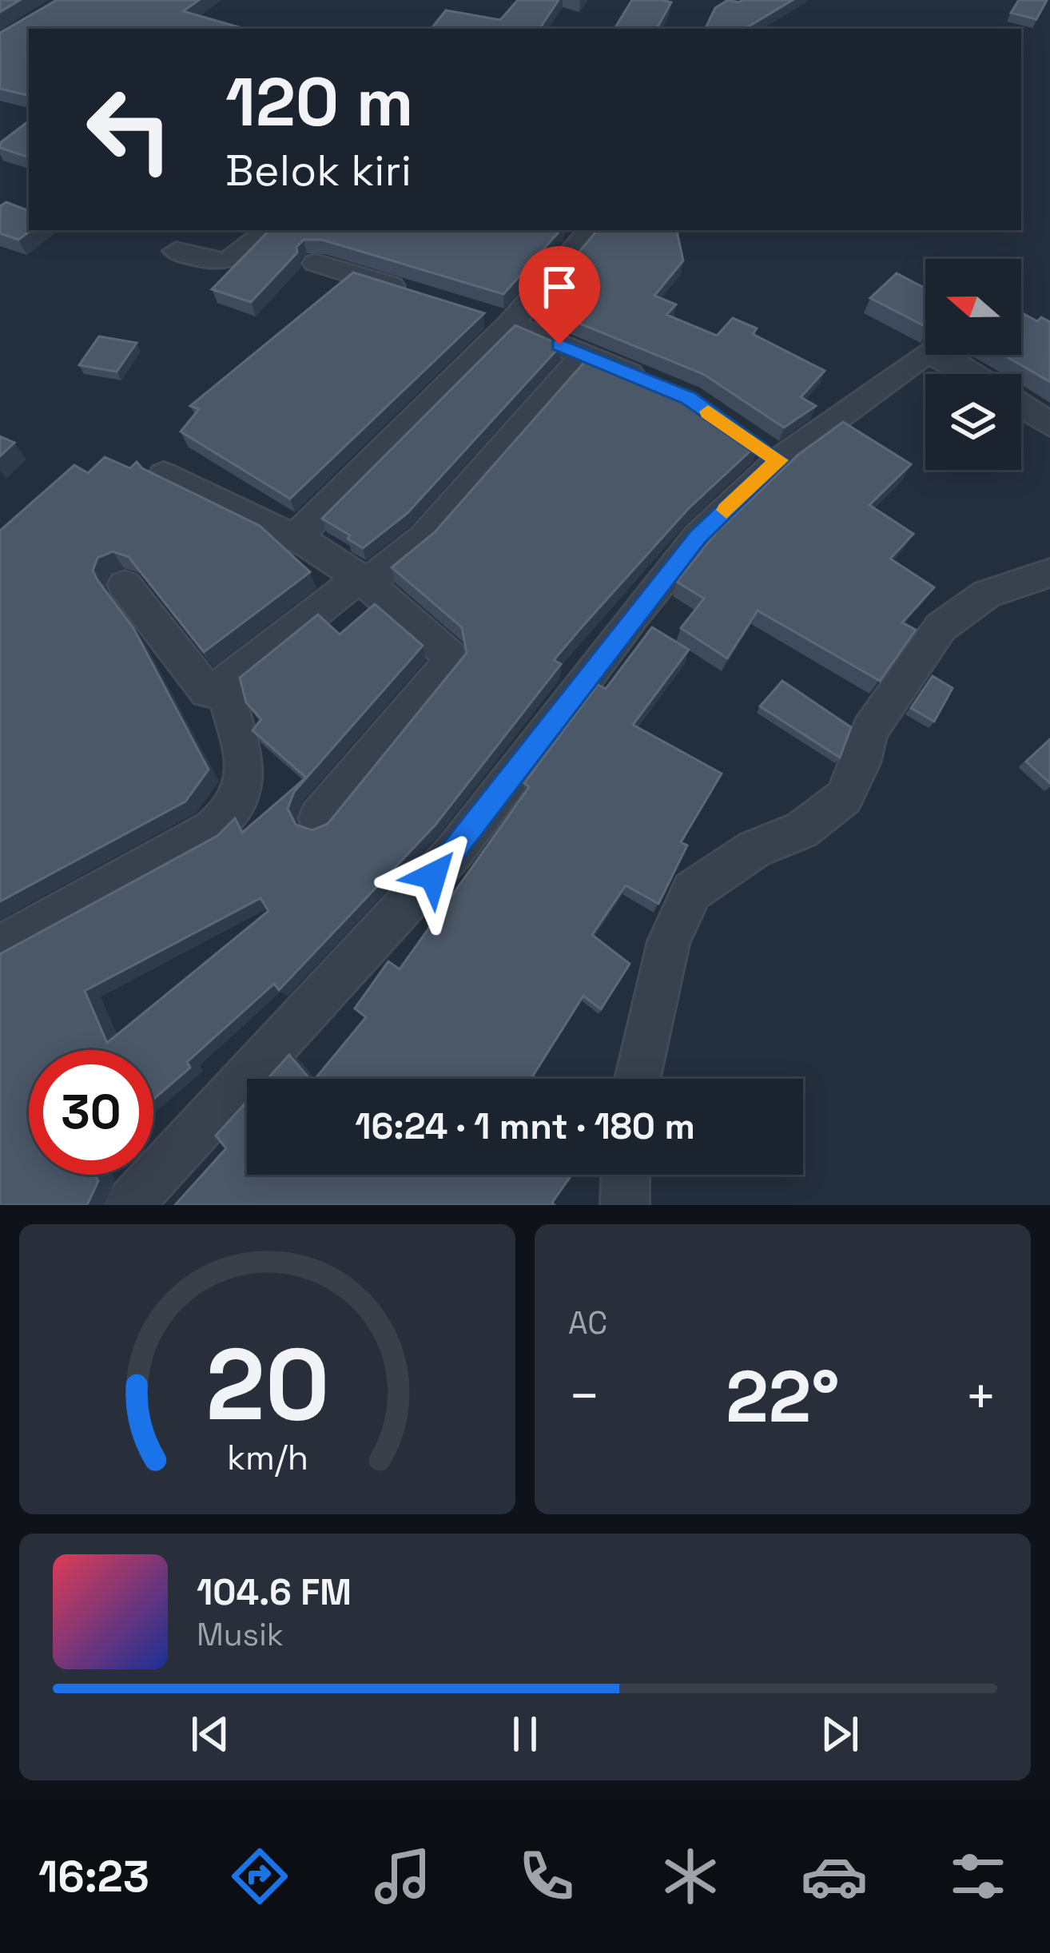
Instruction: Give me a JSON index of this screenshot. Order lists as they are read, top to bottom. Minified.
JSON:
{"north":"left","page":{"turn":["120 m","Belok kiri"],"limit":"30","trip":"16:24 · 1 mnt · 180 m","tile":"AC","heat":["−","22°","+"],"song":["104.6 FM","Musik"],"tabs":"16:23","gauge":["20","km/h"]}}
